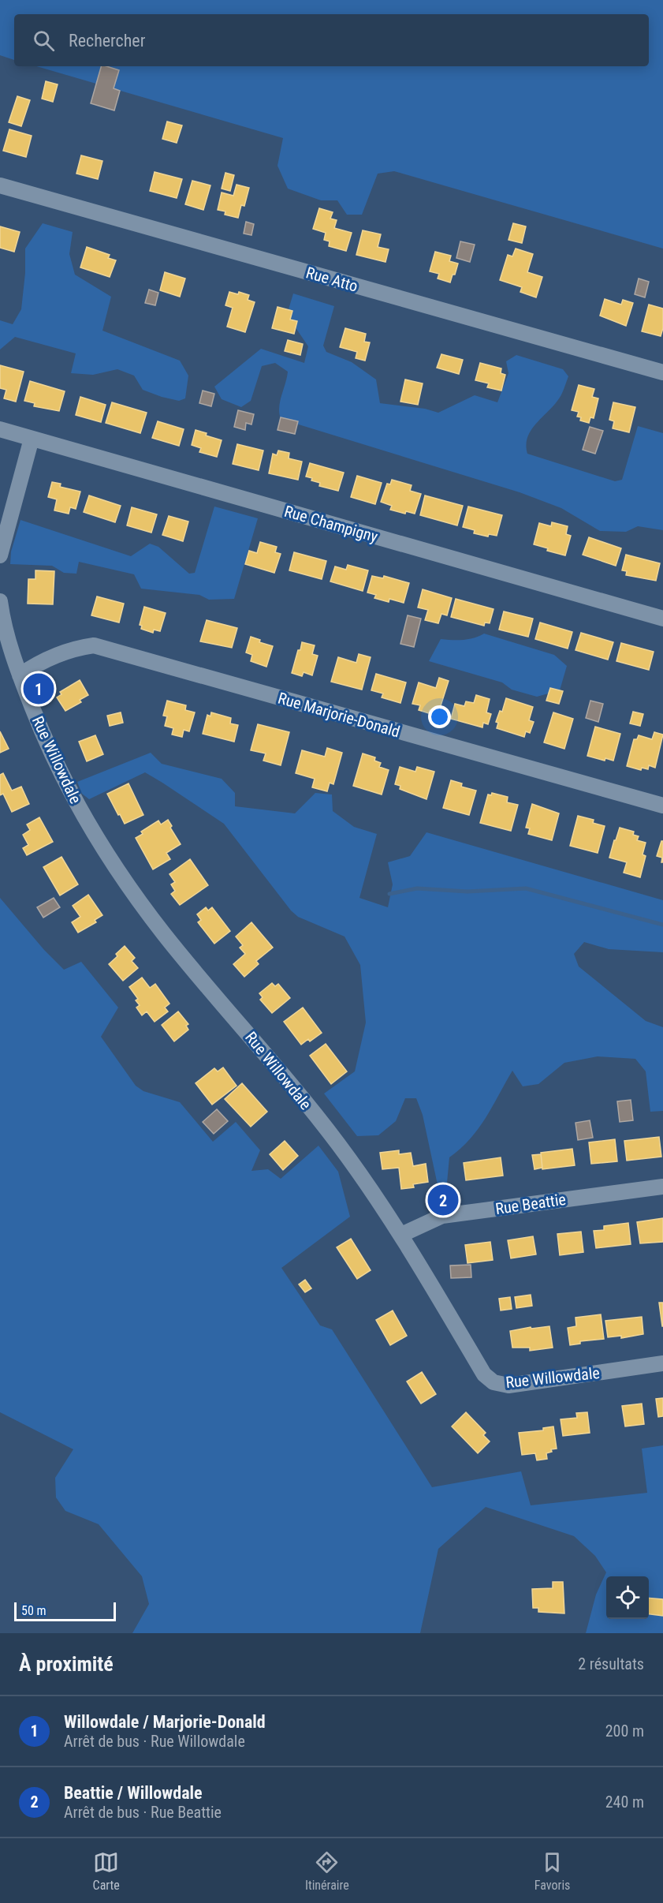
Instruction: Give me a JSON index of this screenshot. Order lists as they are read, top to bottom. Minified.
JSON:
{"streets":{"street":["Rue Atto","Rue Champigny","Rue Marjorie-Donald","Rue Willowdale","Rue Beattie"]},"crossings":[["Rue Marjorie-Donald","Rue Willowdale"],["Rue Willowdale","Rue Beattie"]],"scale_bar":"50 m","page":{"search":"Rechercher","pins":["1","2"],"scale":"50 m","heading":["À proximité","2 résultats"],"list":[{"mark":"1","name":"Willowdale / Marjorie-Donald","note":"Arrêt de bus · Rue Willowdale","value":"200 m"},{"mark":"2","name":"Beattie / Willowdale","note":"Arrêt de bus · Rue Beattie","value":"240 m"}],"nav":["Carte","Itinéraire","Favoris"]}}
